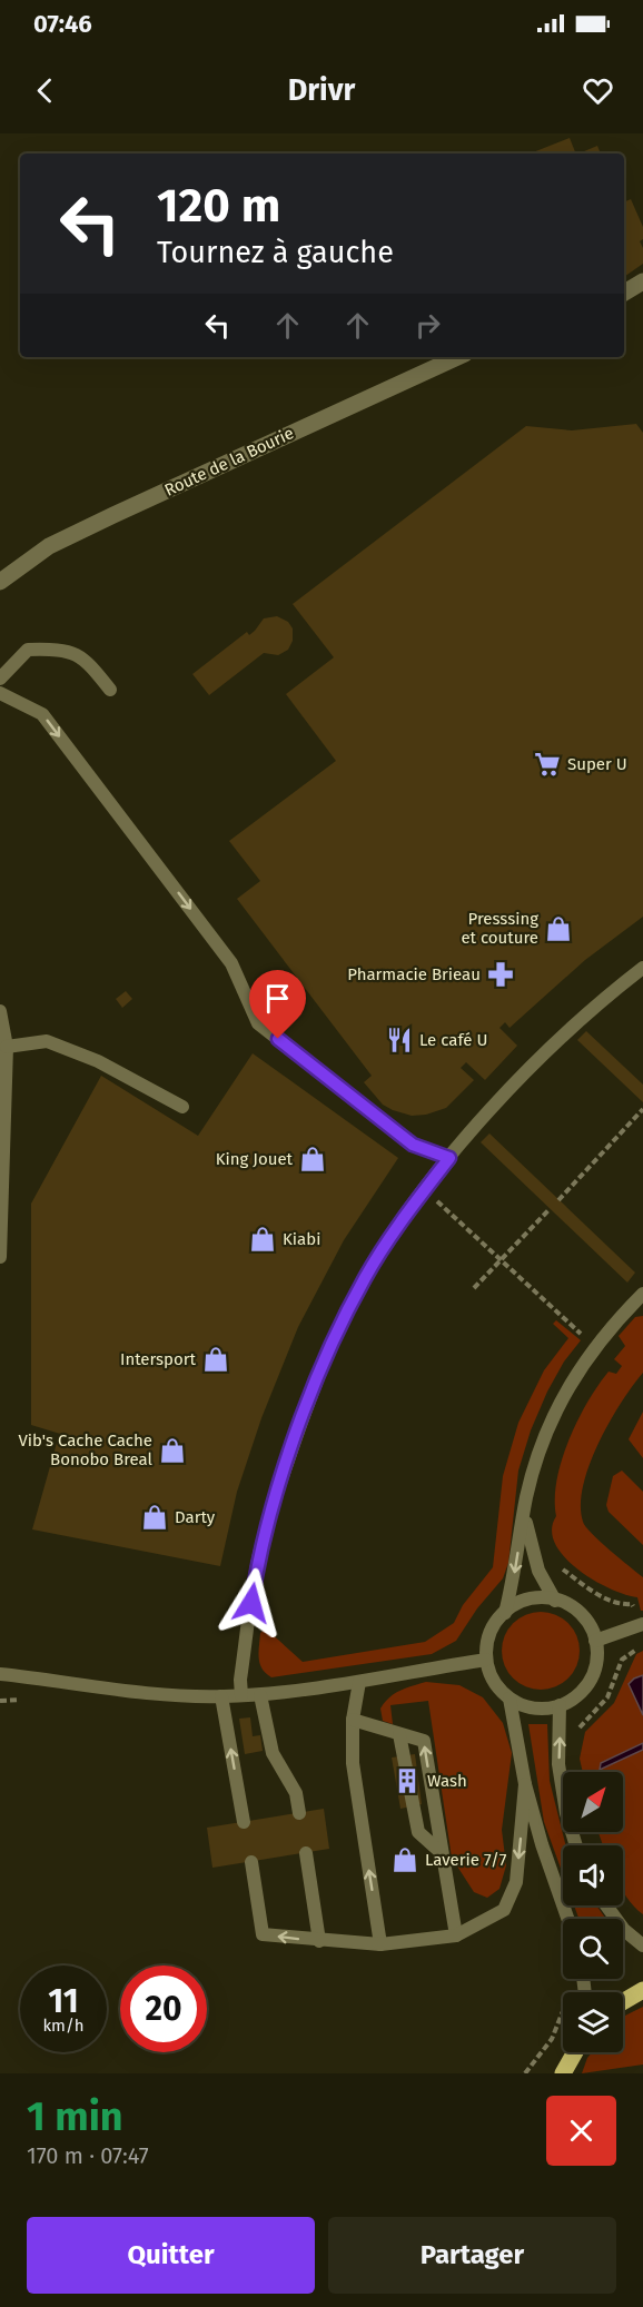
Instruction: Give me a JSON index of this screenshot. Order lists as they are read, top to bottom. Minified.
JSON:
{"streets":{"street":["Route de la Bourie"]},"places":{"supermarket":["Super U"],"shop":["Presssing et couture","King Jouet","Kiabi","Intersport","Vib's Cache Cache Bonobo Breal","Darty","Laverie 7/7"],"pharmacy":["Pharmacie Brieau"],"restaurant":["Le café U"],"building":["Wash"]},"north":"top right","page":{"status":"07:46","header":"Drivr","turn":["120 m","Tournez à gauche"],"speed":"11 km/h","limit":"20","heading":["1 min","170 m · 07:47"],"buttons":["Quitter","Partager"]}}
